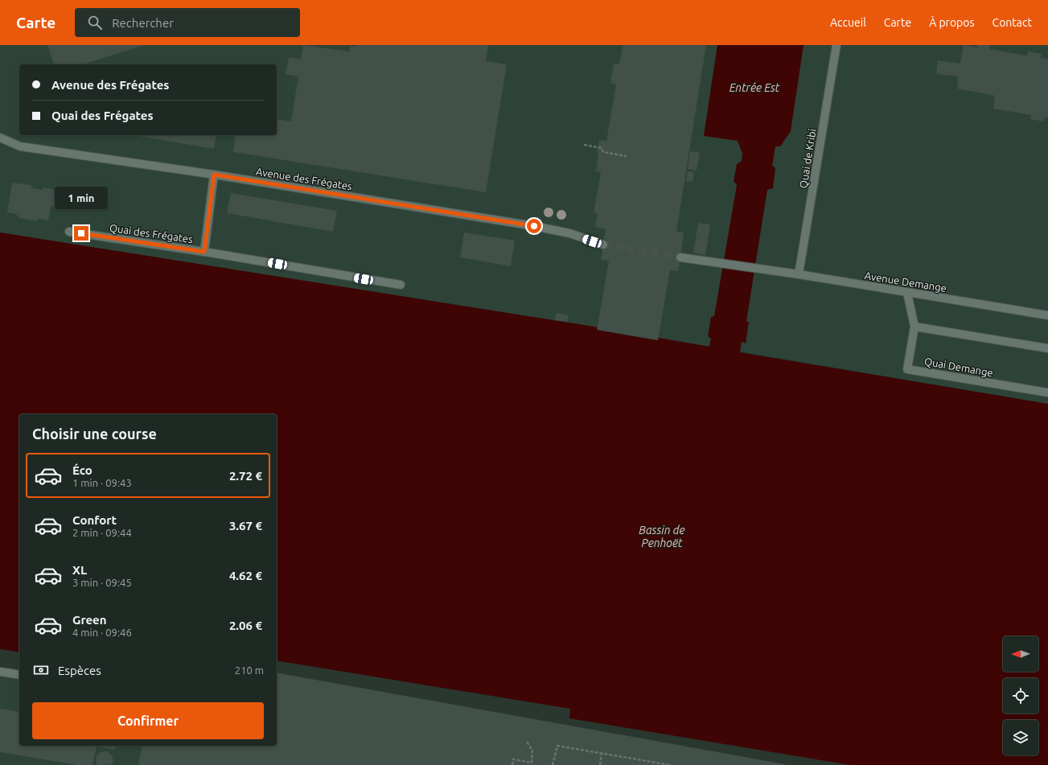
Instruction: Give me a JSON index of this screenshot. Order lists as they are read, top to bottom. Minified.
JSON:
{"streets":{"street":["Quai de Kribi","Avenue des Frégates","Quai des Frégates","Avenue Demange","Quai Demange"]},"crossings":[["Quai de Kribi","Avenue Demange"]],"water":["Entrée Est","Bassin de Penhoët"],"north":"left","page":{"header":"Carte","search":"Rechercher","nav":["Accueil","Carte","À propos","Contact"],"banner":["Avenue des Frégates","Quai des Frégates"],"bubble":"1 min","heading":"Choisir une course","list":[{"name":"Éco","note":"1 min · 09:43","value":"2.72 €"},{"name":"Confort","note":"2 min · 09:44","value":"3.67 €"},{"name":"XL","note":"3 min · 09:45","value":"4.62 €"},{"name":"Green","note":"4 min · 09:46","value":"2.06 €"}],"pay":["Espèces","210 m"],"buttons":"Confirmer"}}
